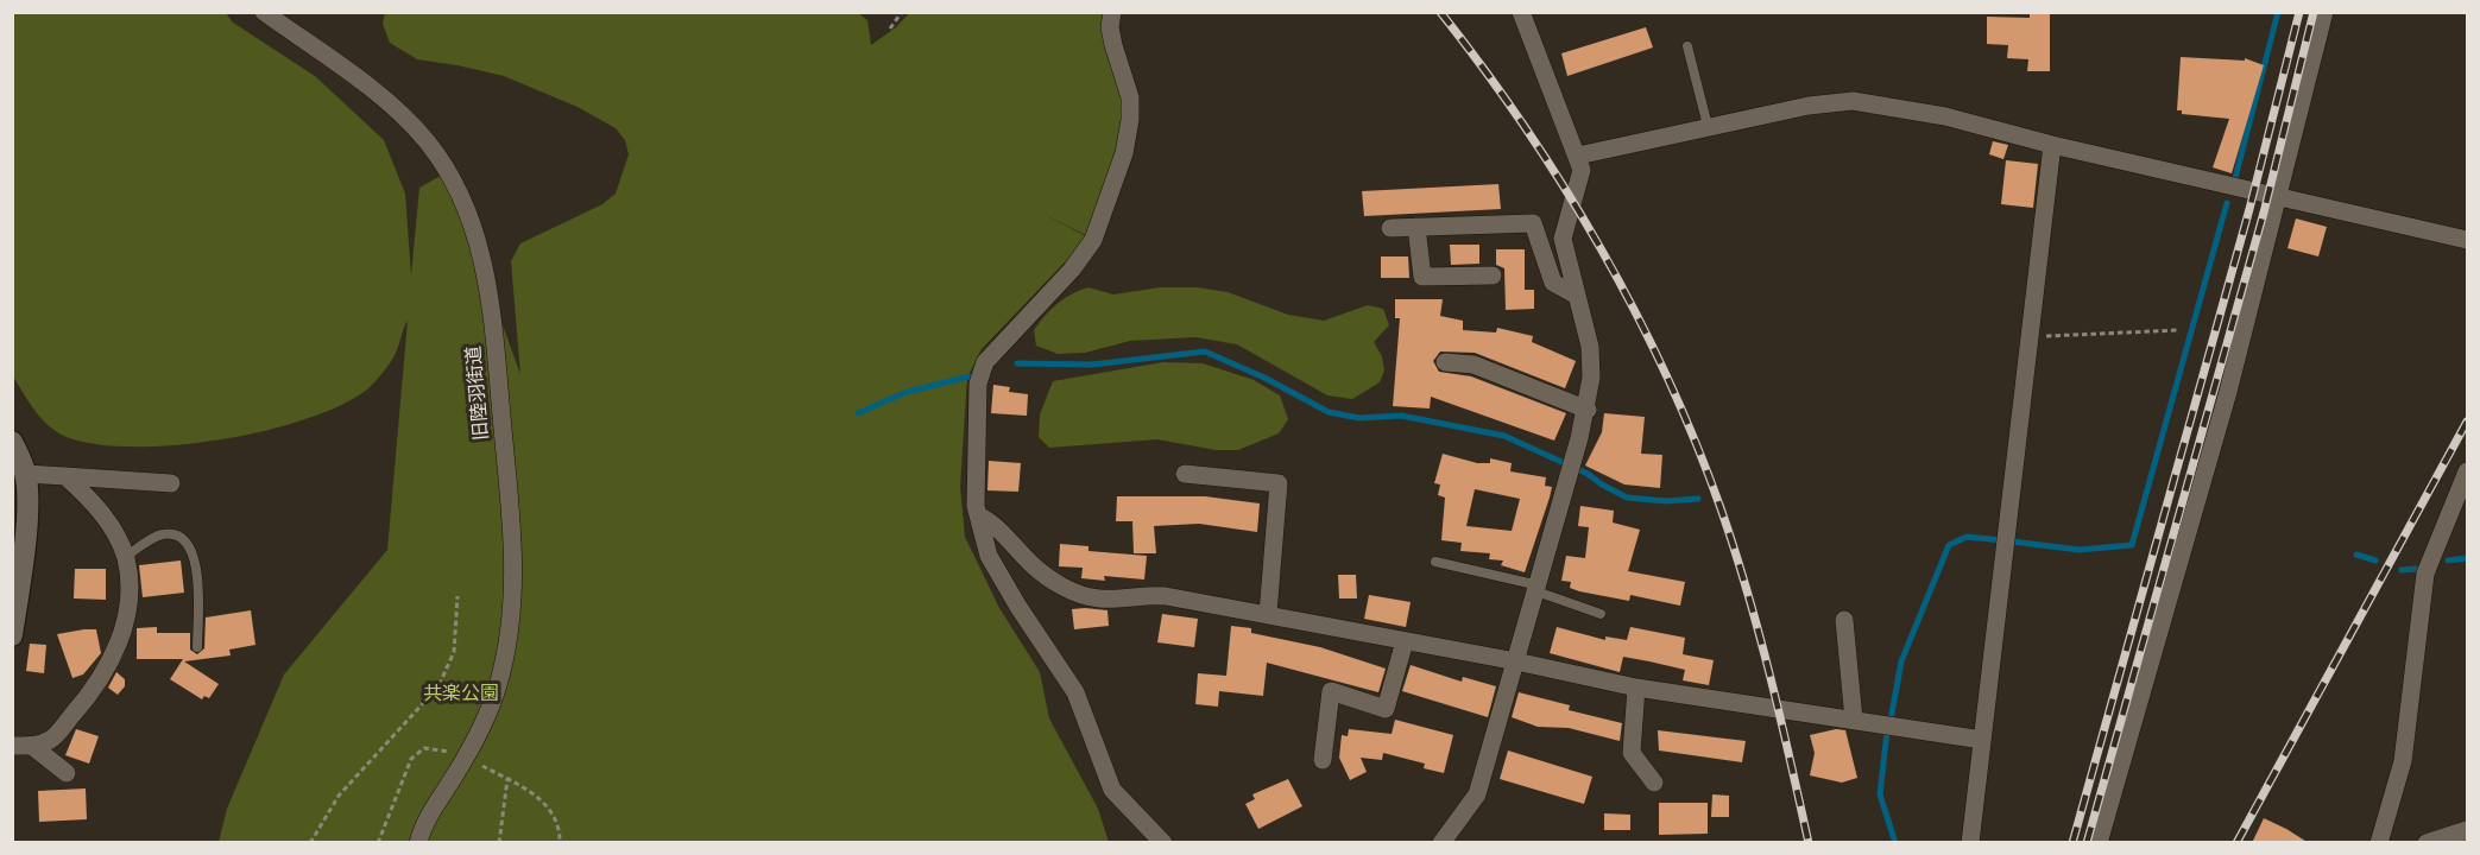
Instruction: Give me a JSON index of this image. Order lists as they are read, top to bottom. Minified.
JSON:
{"streets":{"street":["旧陸羽街道"]},"parks":["共楽公園"]}
